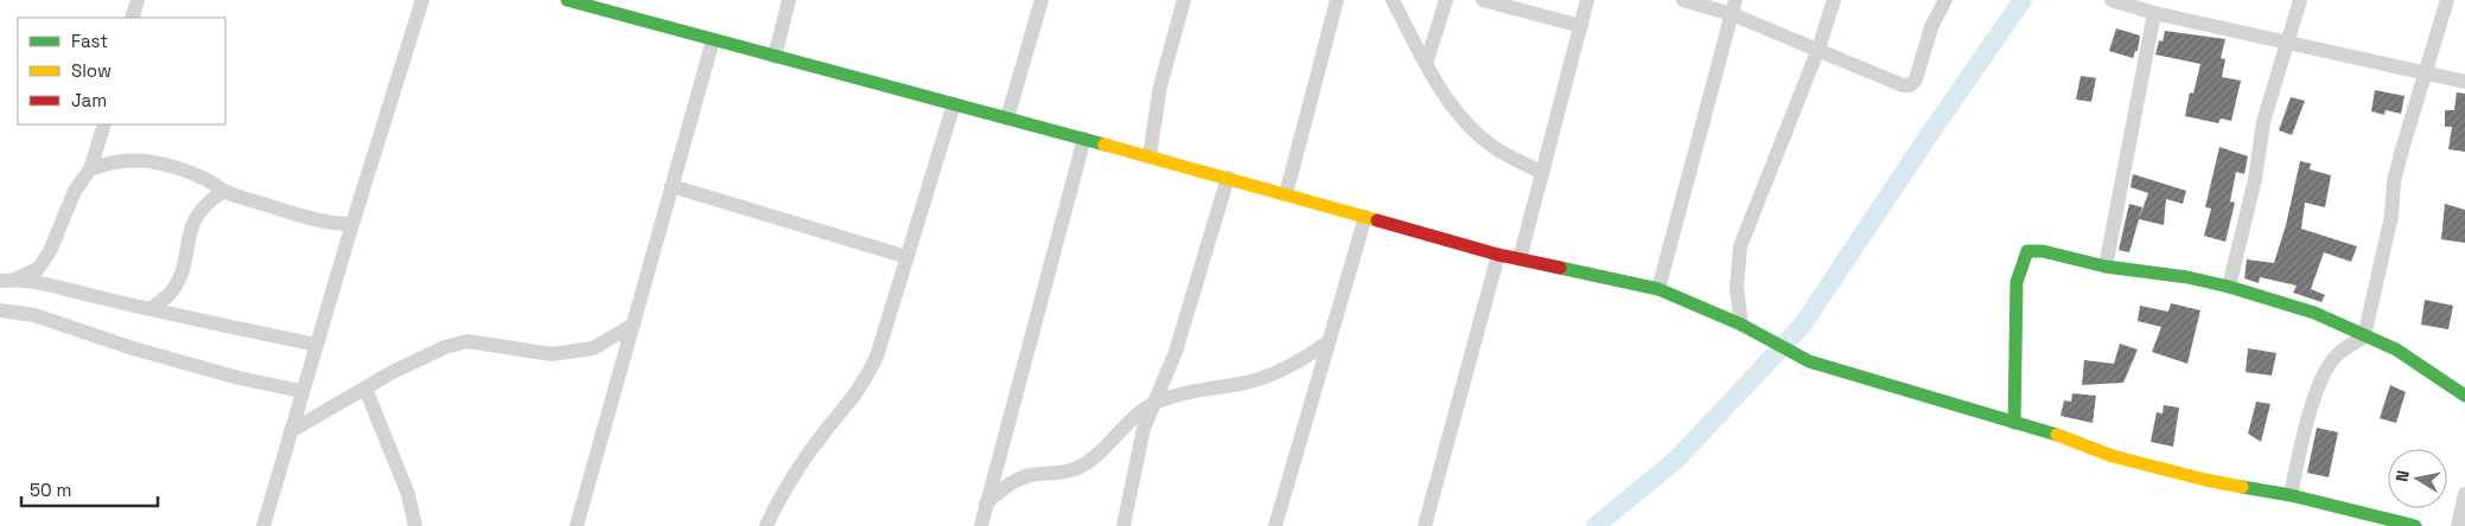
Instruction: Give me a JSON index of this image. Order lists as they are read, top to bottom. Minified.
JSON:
{"legend":["Fast","Slow","Jam"],"scale_bar":"50 m","north":"left"}
